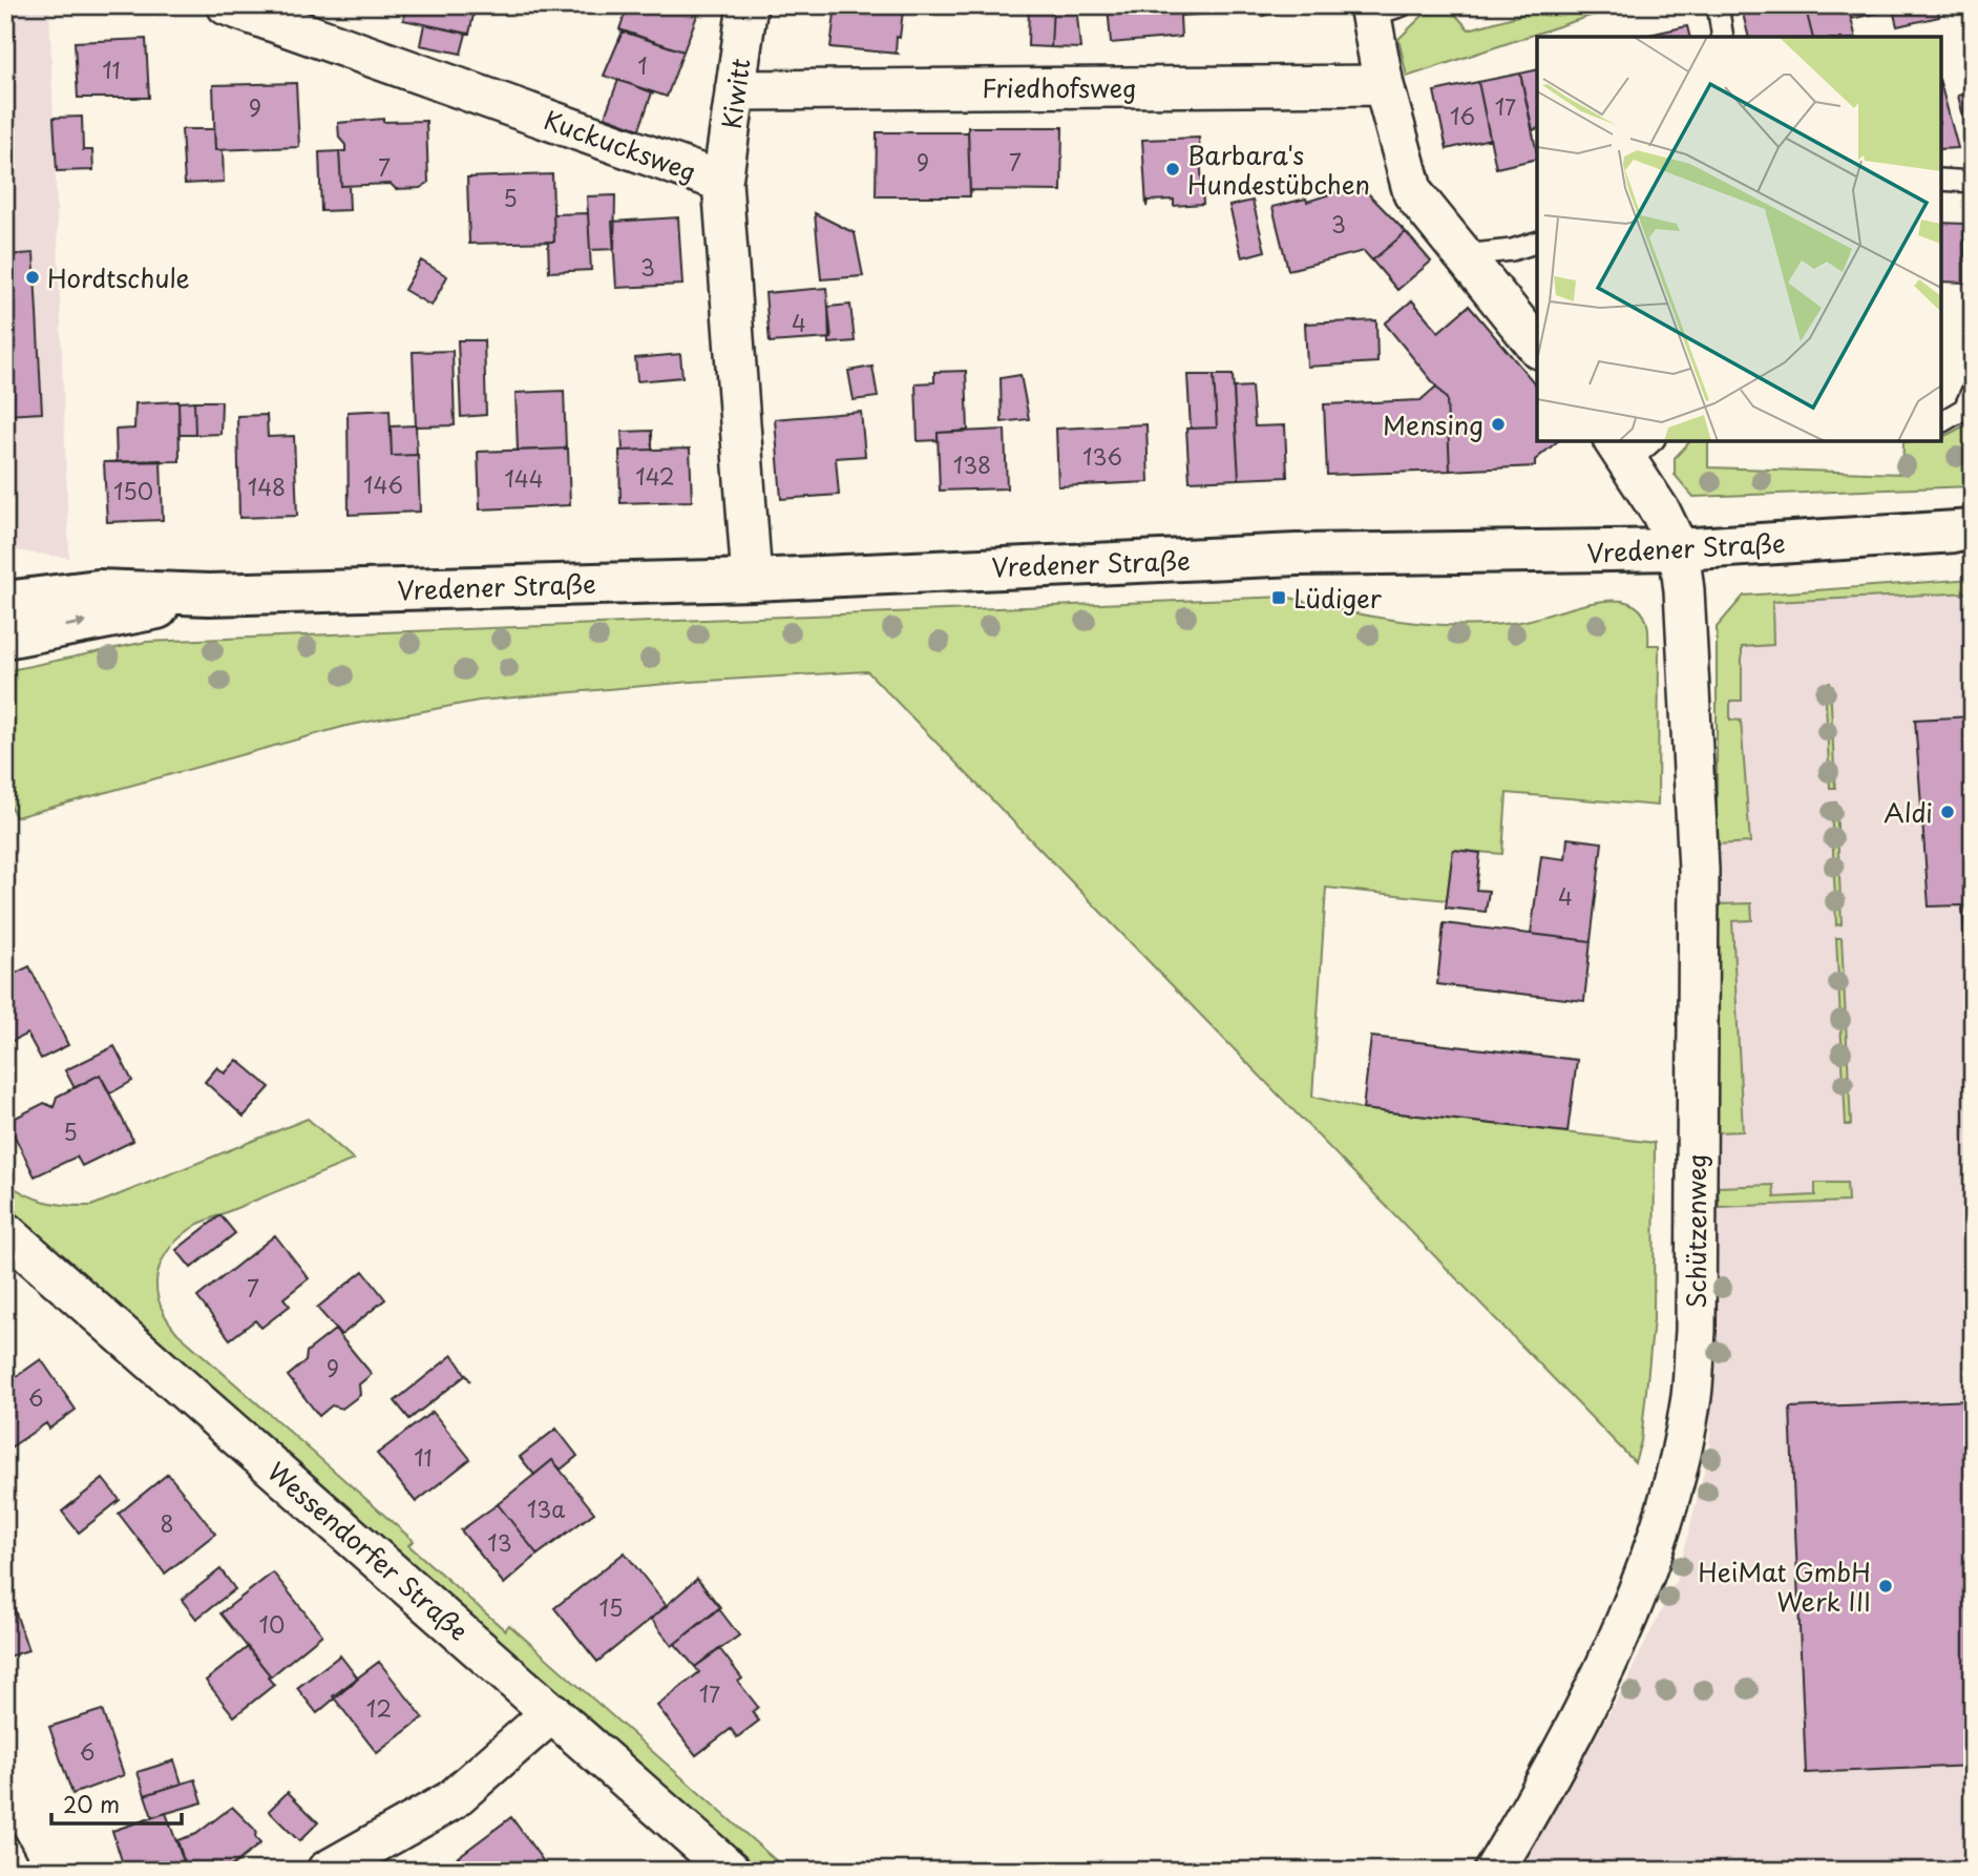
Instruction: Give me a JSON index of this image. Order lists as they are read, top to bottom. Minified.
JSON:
{"streets":{"street":["Friedhofsweg","Kiwitt","Kuckucksweg","Vredener Straße","Schützenweg","Wessendorfer Straße"]},"crossings":[["Friedhofsweg","Kiwitt"],["Kiwitt","Kuckucksweg"],["Kuckucksweg","Vredener Straße"],["Vredener Straße","Schützenweg"]],"places":{"other":["Barbara's Hundestübchen","Hordtschule","Mensing","Aldi","HeiMat GmbH Werk III"],"transit":["Lüdiger"]},"house_numbers":["1","11","17","9","16","9","7","7","5","3","3","4","136","138","142","144","146","148","150","4","5","7","9","6","11","13a","8","13","15","10","17","12","6"],"scale_bar":"20 m"}
